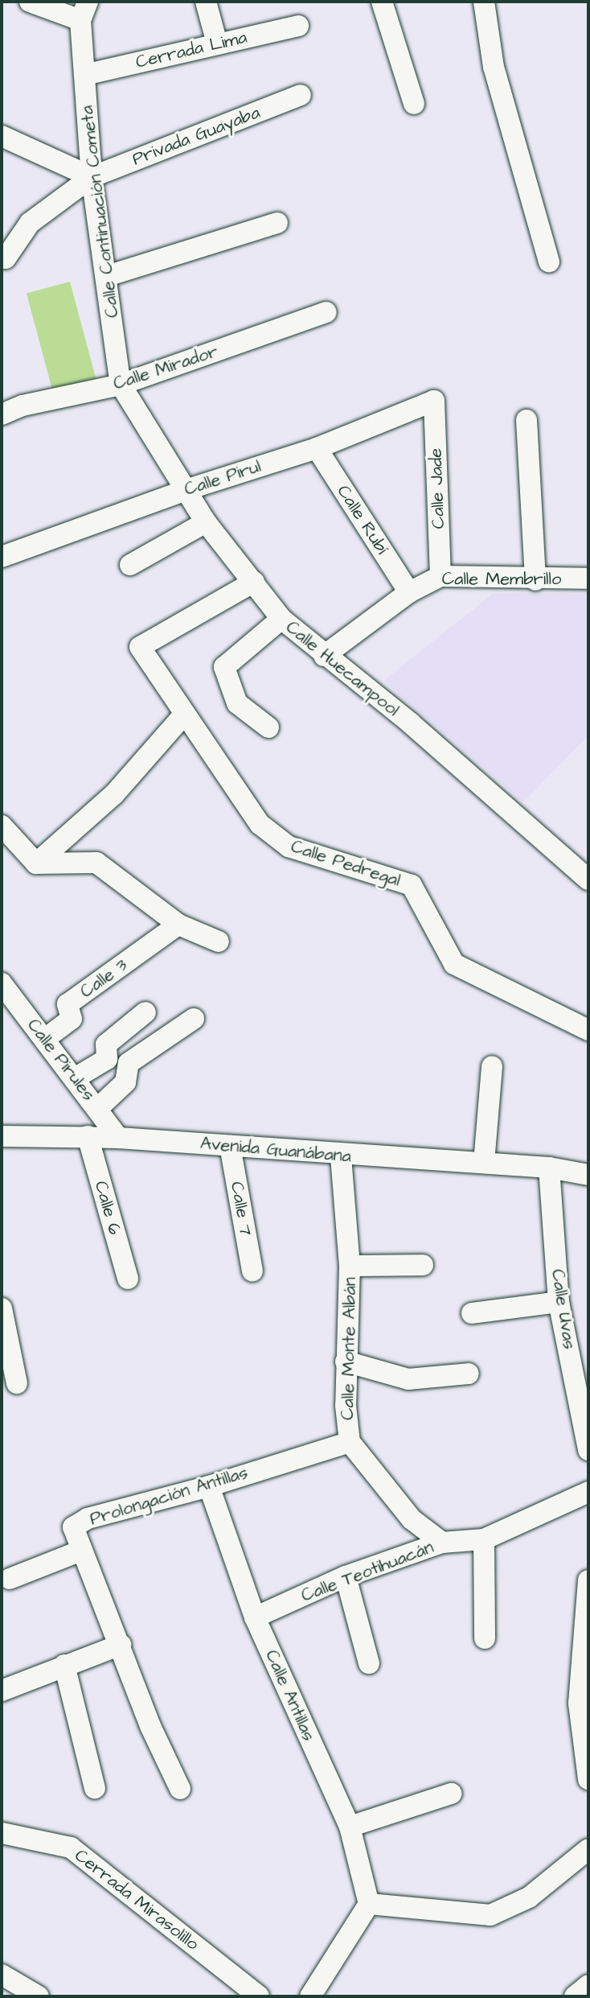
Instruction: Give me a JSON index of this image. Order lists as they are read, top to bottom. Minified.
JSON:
{"streets":{"street":["Cerrada Lima","Privada Guayaba","Calle Continuación Cometa","Calle Mirador","Calle Pirul","Calle Jade","Calle Rubí","Calle Membrillo","Calle Huecampool","Calle Pedregal","Calle 3","Calle Pirules","Avenida Guanábana","Calle 6","Calle 7","Calle Uvas","Calle Monte Albán","Prolongación Antillas","Calle Teotihuacán","Calle Antillas","Cerrada Mirasolillo"]},"crossings":[["Cerrada Lima","Calle Continuación Cometa"],["Privada Guayaba","Calle Continuación Cometa"],["Calle Continuación Cometa","Calle Mirador"],["Calle Continuación Cometa","Calle Huecampool"],["Calle Mirador","Calle Huecampool"],["Calle Pirul","Calle Jade"],["Calle Pirul","Calle Rubí"],["Calle Pirul","Calle Huecampool"],["Calle Jade","Calle Membrillo"],["Calle Rubí","Calle Membrillo"],["Calle Membrillo","Calle Huecampool"],["Calle Huecampool","Calle Pedregal"],["Calle 3","Calle Pirules"],["Calle Pirules","Avenida Guanábana"],["Avenida Guanábana","Calle 6"],["Avenida Guanábana","Calle 7"],["Avenida Guanábana","Calle Uvas"],["Avenida Guanábana","Calle Monte Albán"],["Calle Monte Albán","Prolongación Antillas"],["Calle Monte Albán","Calle Teotihuacán"],["Prolongación Antillas","Calle Antillas"],["Calle Teotihuacán","Calle Antillas"]]}
